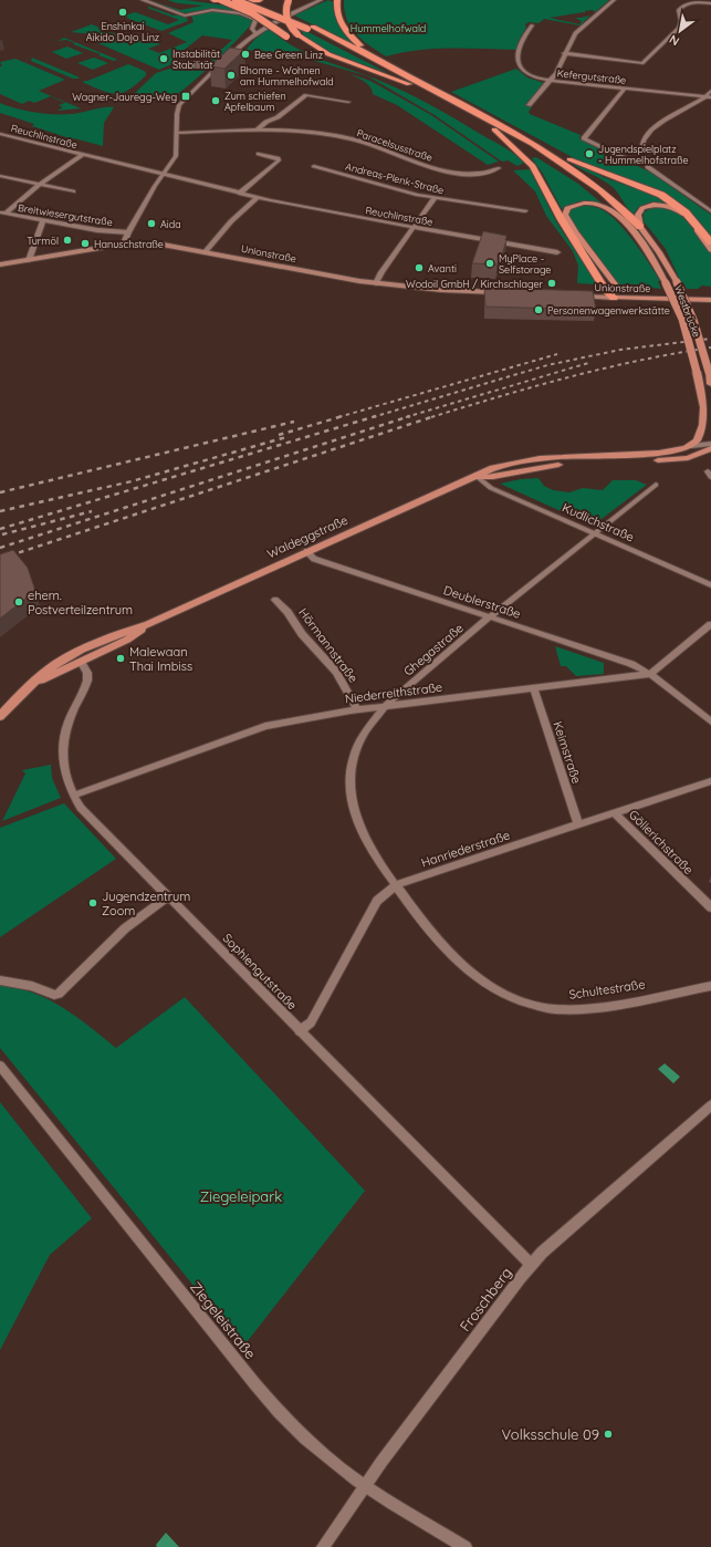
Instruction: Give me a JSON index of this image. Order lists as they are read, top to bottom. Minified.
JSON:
{"streets":{"main road":["Unionstraße","Westbrücke","Waldeggstraße"],"street":["Kefergutstraße","Reuchlinstraße","Paracelsusstraße","Andreas-Plenk-Straße","Breitwiesergutstraße","Kudlichstraße","Deublerstraße","Hörmannstraße","Ghegastraße","Niederreithstraße","Keimstraße","Göllerichstraße","Hanriederstraße","Sophiengutstraße","Schultestraße","Froschberg","Ziegeleistraße"]},"crossings":[["Kudlichstraße","Waldeggstraße"],["Kudlichstraße","Ghegastraße"],["Waldeggstraße","Deublerstraße"],["Waldeggstraße","Sophiengutstraße"],["Deublerstraße","Ghegastraße"],["Deublerstraße","Niederreithstraße"],["Hörmannstraße","Niederreithstraße"],["Ghegastraße","Niederreithstraße"],["Ghegastraße","Hanriederstraße"],["Ghegastraße","Schultestraße"],["Niederreithstraße","Keimstraße"],["Niederreithstraße","Sophiengutstraße"],["Keimstraße","Hanriederstraße"],["Göllerichstraße","Hanriederstraße"],["Hanriederstraße","Sophiengutstraße"],["Hanriederstraße","Schultestraße"],["Sophiengutstraße","Froschberg"],["Froschberg","Ziegeleistraße"]],"parks":["Hummelhofwald","Ziegeleipark"],"places":{"other":["Enshinkai Aikido Dojo Linz","Bee Green Linz","Instabilität Stabilität","Bhome - Wohnen am Hummelhofwald","Zum schiefen Apfelbaum","Jugendspielplatz - Hummelhofstraße","Aida","Turmöl","Hanuschstraße","MyPlace - Selfstorage","Avanti","Wodoil GmbH / Kirchschlager","Personenwagenwerkstätte","ehem. Postverteilzentrum","Malewaan Thai Imbiss","Jugendzentrum Zoom","Volksschule 09"],"transit":["Wagner-Jauregg-Weg"]},"north":"bottom left"}
